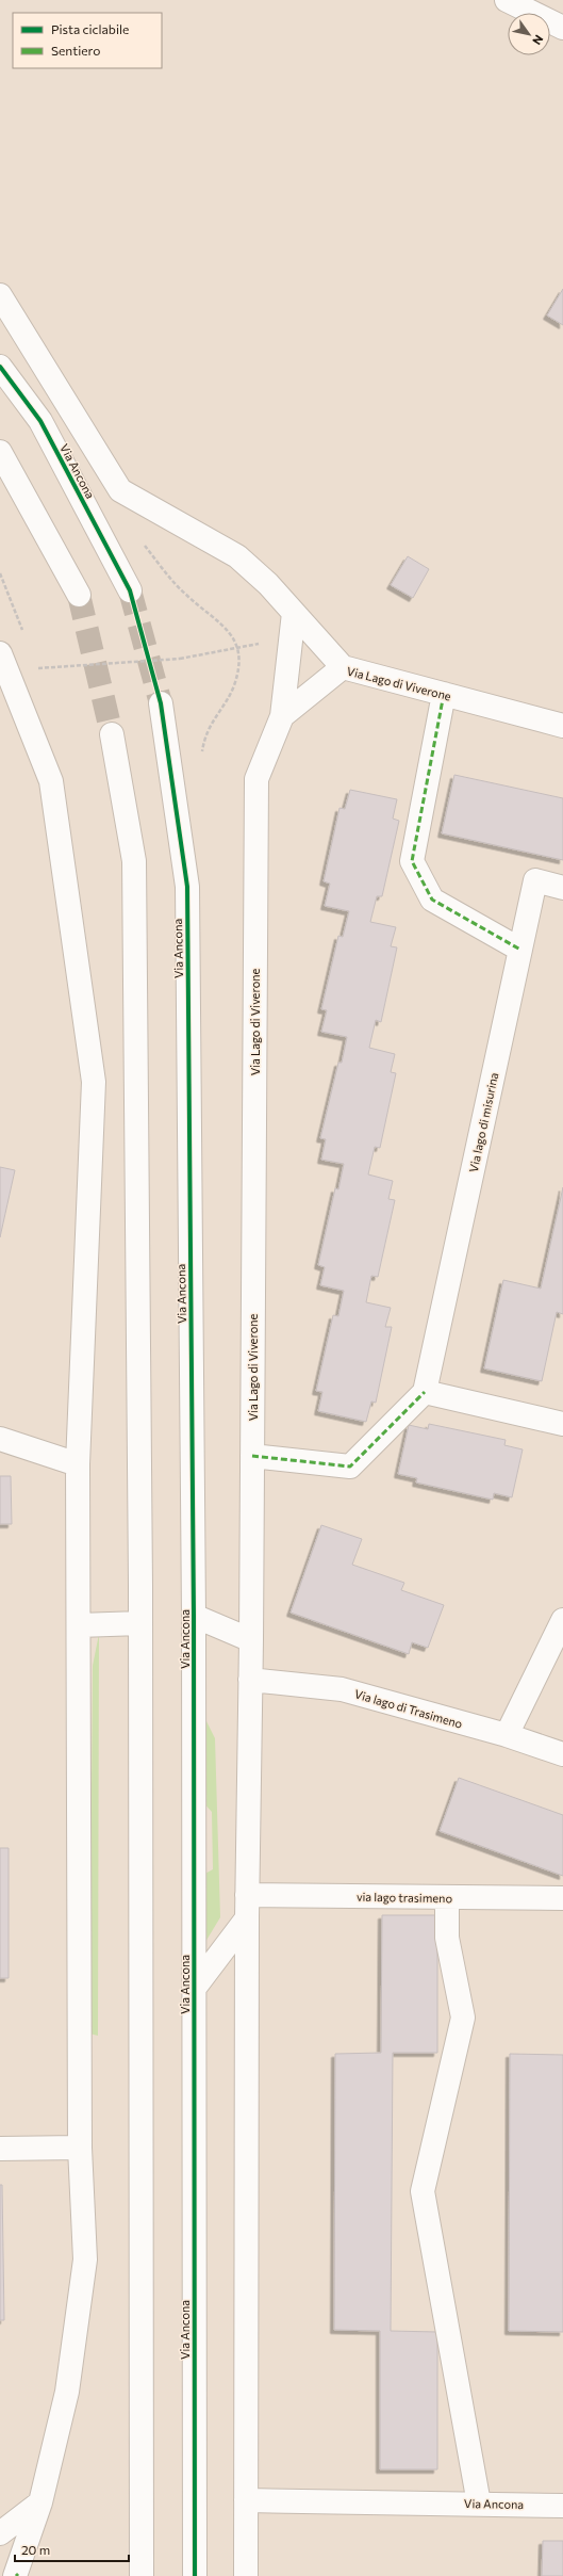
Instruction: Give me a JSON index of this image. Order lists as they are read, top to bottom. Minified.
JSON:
{"streets":{"street":["Via Ancona","Via Lago di Viverone","Via lago di misurina","Via lago di Trasimeno","via lago trasimeno"]},"crossings":[["Via Ancona","Via Lago di Viverone"]],"legend":["Pista ciclabile","Sentiero"],"scale_bar":"20 m","north":"bottom right"}
